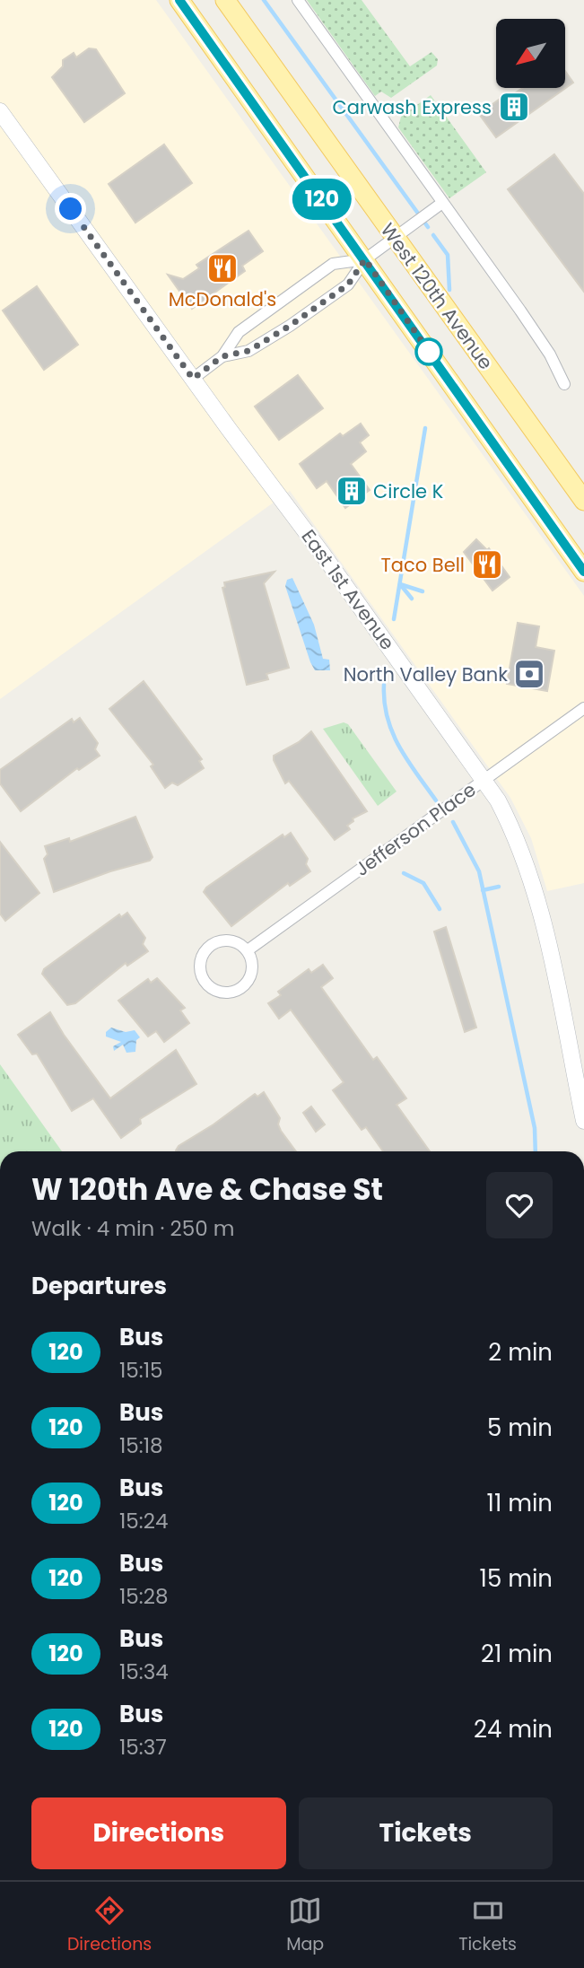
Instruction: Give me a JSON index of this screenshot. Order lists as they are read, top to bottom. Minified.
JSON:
{"streets":{"main road":["West 120th Avenue"],"street":["East 1st Avenue","Jefferson Place"]},"crossings":[["East 1st Avenue","Jefferson Place"]],"places":{"building":["Carwash Express","Circle K"],"restaurant":["McDonald's","Taco Bell"],"bank":["North Valley Bank"]},"lines":["bus line 120"],"north":"bottom left","page":{"on_map":"120","heading":[["W 120th Ave & Chase St","Walk · 4 min · 250 m"],"Departures"],"list":[{"mark":"120","name":"Bus","note":"15:15","value":"2 min"},{"mark":"120","name":"Bus","note":"15:18","value":"5 min"},{"mark":"120","name":"Bus","note":"15:24","value":"11 min"},{"mark":"120","name":"Bus","note":"15:28","value":"15 min"},{"mark":"120","name":"Bus","note":"15:34","value":"21 min"},{"mark":"120","name":"Bus","note":"15:37","value":"24 min"}],"buttons":["Directions","Tickets"],"tabs":["Directions","Map","Tickets"]}}
